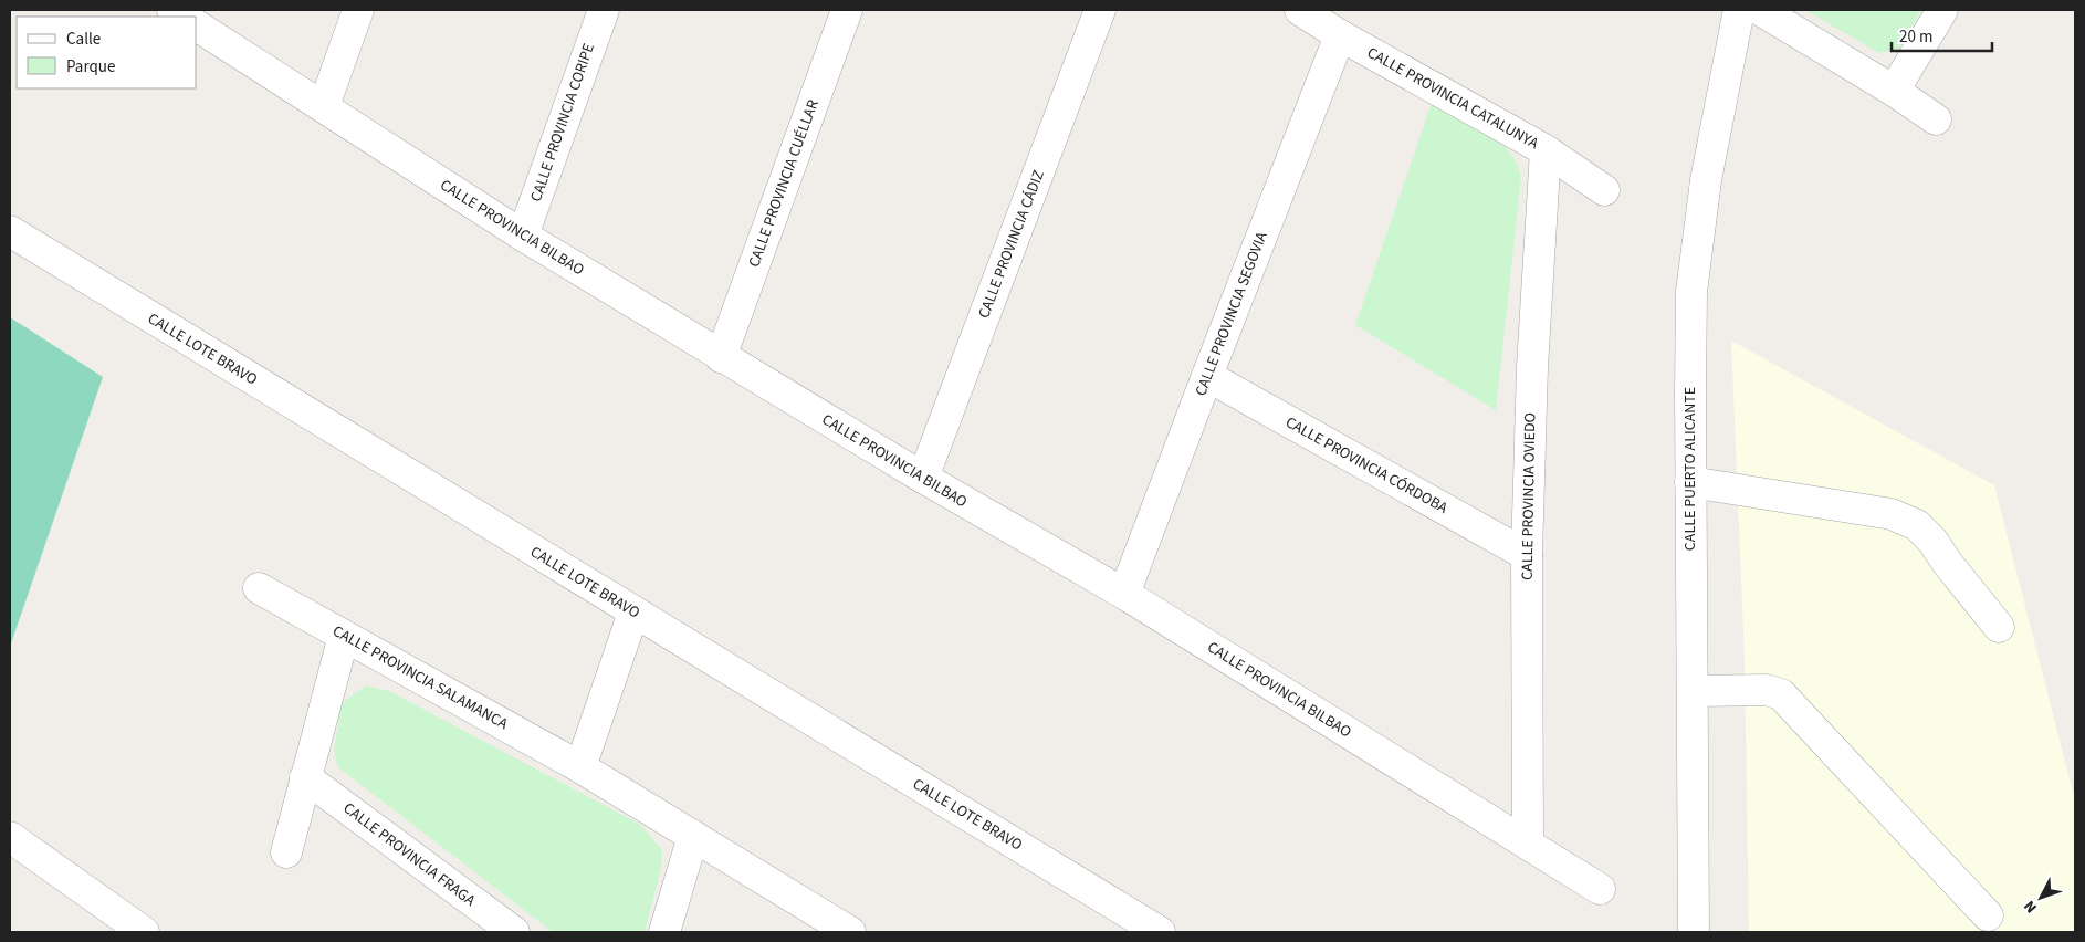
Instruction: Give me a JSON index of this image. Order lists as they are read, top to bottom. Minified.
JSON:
{"streets":{"street":["CALLE PROVINCIA CATALUNYA","CALLE PROVINCIA CORIPE","CALLE PROVINCIA CUÉLLAR","CALLE PROVINCIA BILBAO","CALLE PROVINCIA CÁDIZ","CALLE PROVINCIA SEGOVIA","CALLE LOTE BRAVO","CALLE PROVINCIA CÓRDOBA","CALLE PUERTO ALICANTE","CALLE PROVINCIA OVIEDO","CALLE PROVINCIA SALAMANCA","CALLE PROVINCIA FRAGA"]},"crossings":[["CALLE PROVINCIA CATALUNYA","CALLE PROVINCIA SEGOVIA"],["CALLE PROVINCIA CATALUNYA","CALLE PROVINCIA OVIEDO"],["CALLE PROVINCIA CORIPE","CALLE PROVINCIA BILBAO"],["CALLE PROVINCIA CUÉLLAR","CALLE PROVINCIA BILBAO"],["CALLE PROVINCIA BILBAO","CALLE PROVINCIA CÁDIZ"],["CALLE PROVINCIA BILBAO","CALLE PROVINCIA SEGOVIA"],["CALLE PROVINCIA BILBAO","CALLE PROVINCIA OVIEDO"],["CALLE PROVINCIA SEGOVIA","CALLE PROVINCIA CÓRDOBA"],["CALLE PROVINCIA CÓRDOBA","CALLE PROVINCIA OVIEDO"]],"legend":["Calle","Parque"],"scale_bar":"20 m","north":"bottom left"}
